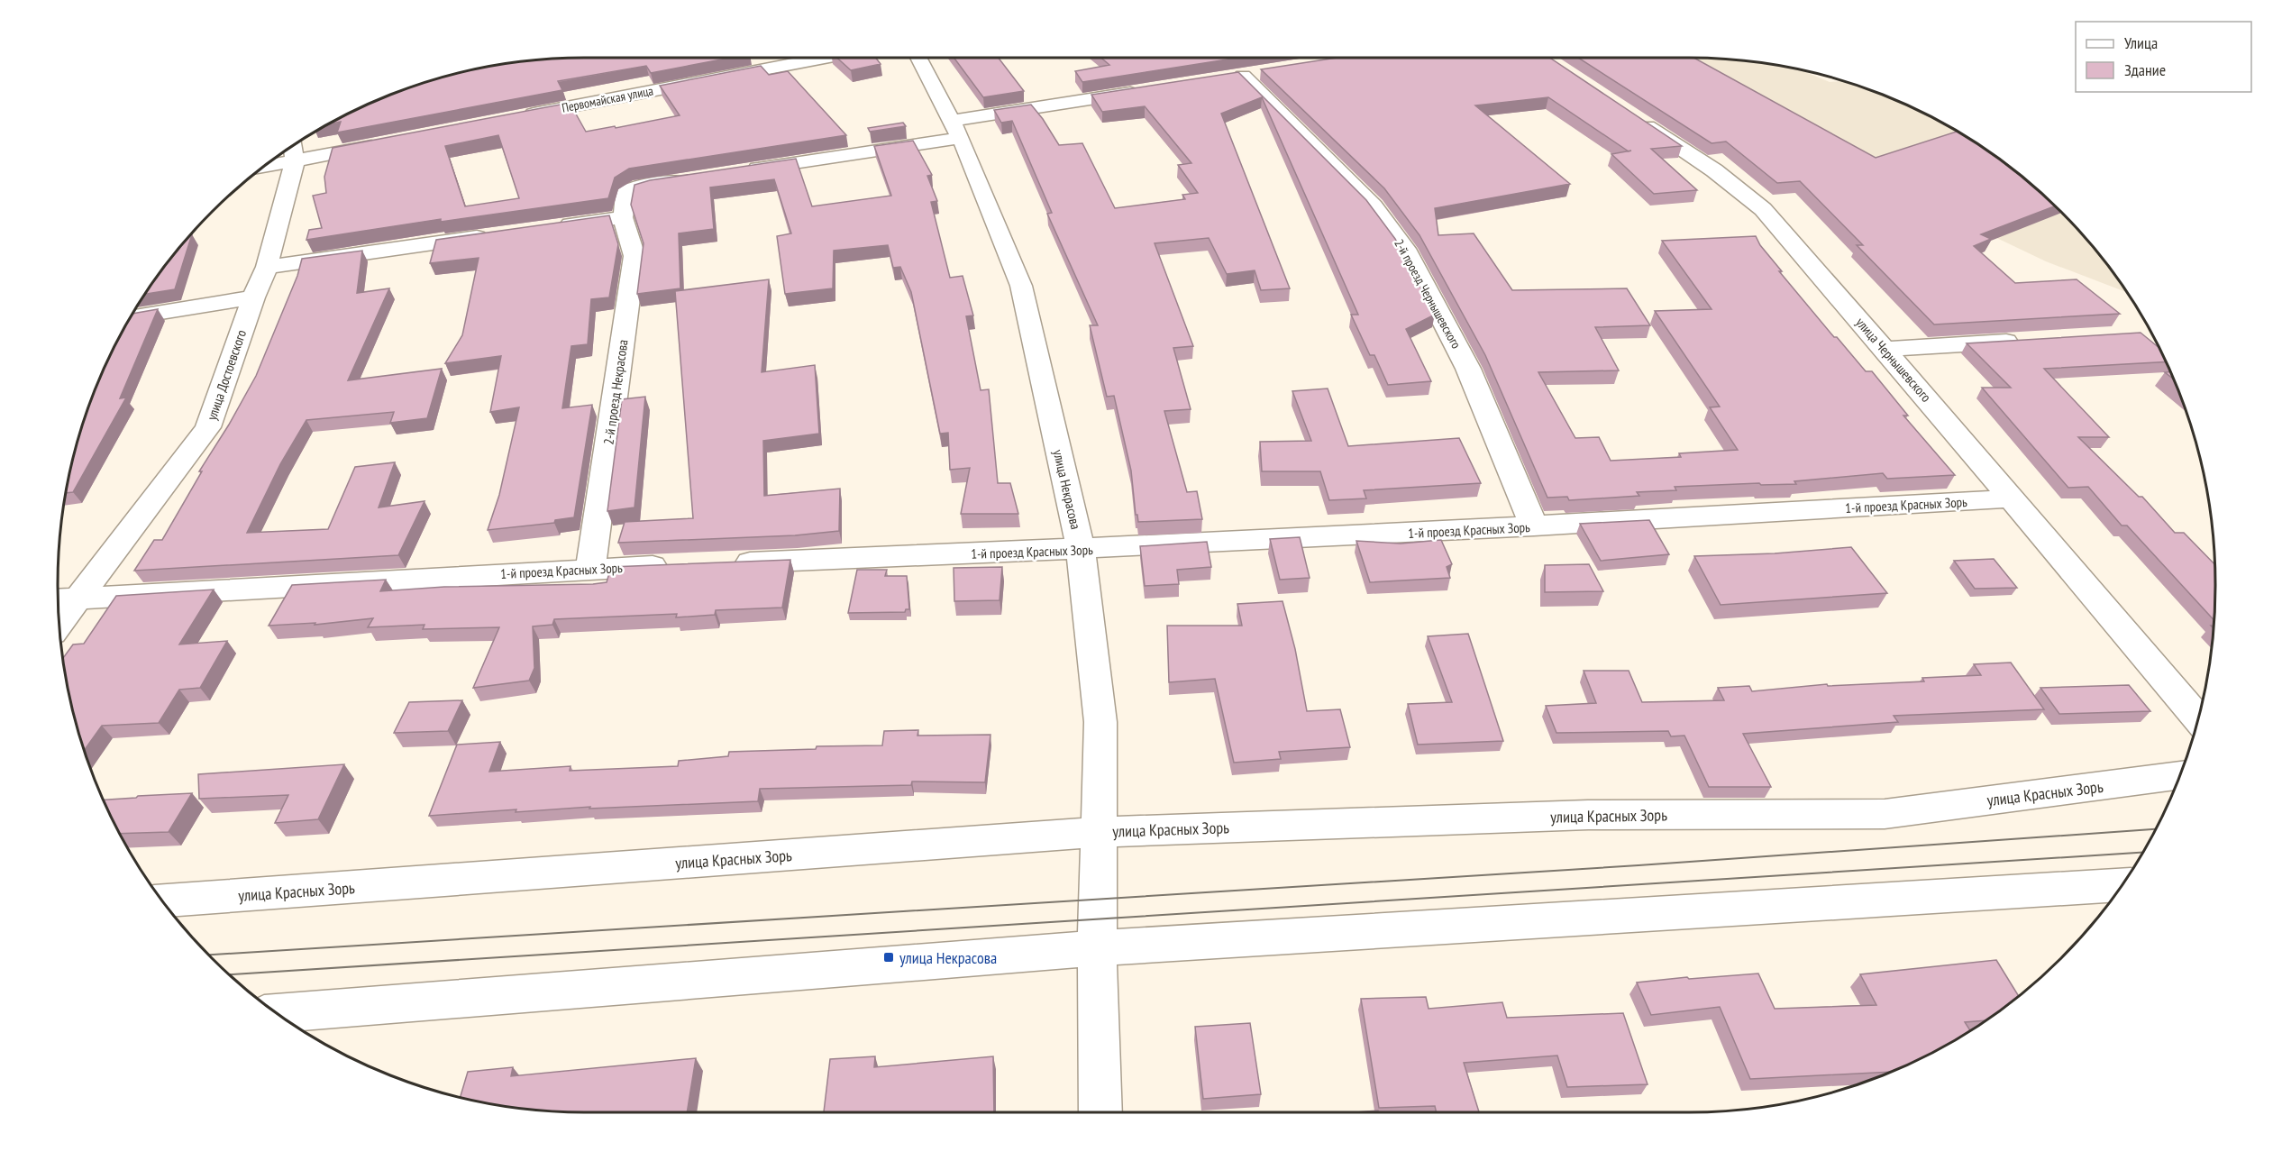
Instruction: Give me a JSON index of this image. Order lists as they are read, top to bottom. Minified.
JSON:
{"streets":{"street":["Первомайская улица","2-й проезд Чернышевского","улица Чернышевского","улица Достоевского","2-й проезд Некрасова","улица Некрасова","1-й проезд Красных Зорь","улица Красных Зорь"]},"crossings":[["2-й проезд Чернышевского","1-й проезд Красных Зорь"],["улица Чернышевского","1-й проезд Красных Зорь"],["улица Достоевского","1-й проезд Красных Зорь"],["2-й проезд Некрасова","1-й проезд Красных Зорь"],["улица Некрасова","1-й проезд Красных Зорь"],["улица Некрасова","улица Красных Зорь"]],"places":{"transit":["улица Некрасова"]},"legend":["Улица","Здание"]}
